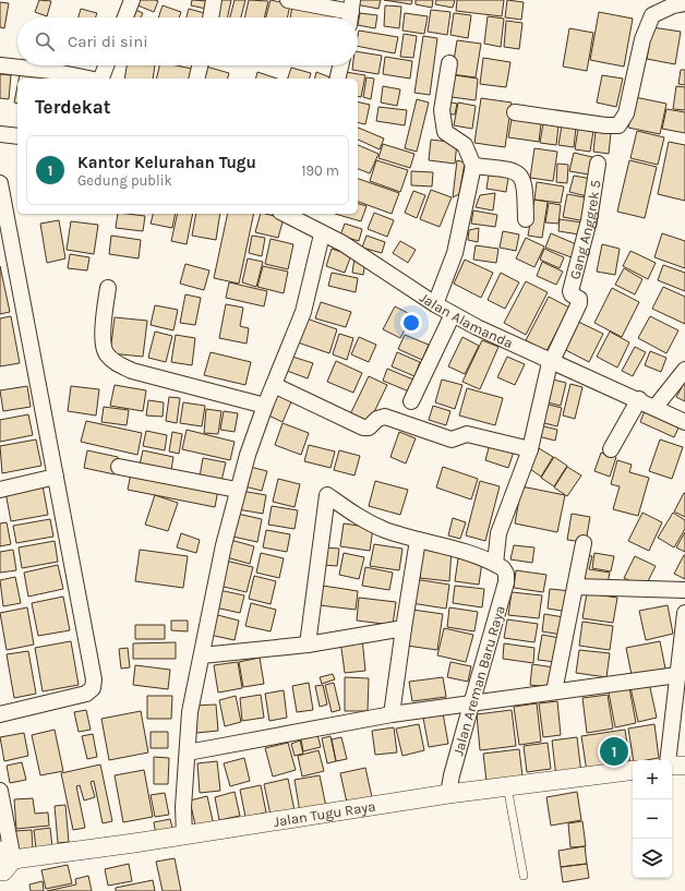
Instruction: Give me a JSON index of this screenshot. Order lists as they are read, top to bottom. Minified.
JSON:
{"streets":{"street":["Gang Anggrek 5","Jalan Alamanda","Jalan Areman Baru Raya","Jalan Tugu Raya"]},"crossings":[["Gang Anggrek 5","Jalan Alamanda"],["Gang Anggrek 5","Jalan Areman Baru Raya"],["Jalan Alamanda","Jalan Areman Baru Raya"],["Jalan Areman Baru Raya","Jalan Tugu Raya"]],"page":{"search":"Cari di sini","heading":"Terdekat","list":[{"mark":"1","name":"Kantor Kelurahan Tugu","note":"Gedung publik","value":"190 m"}],"pins":"1","map_buttons":["+","−"]}}
